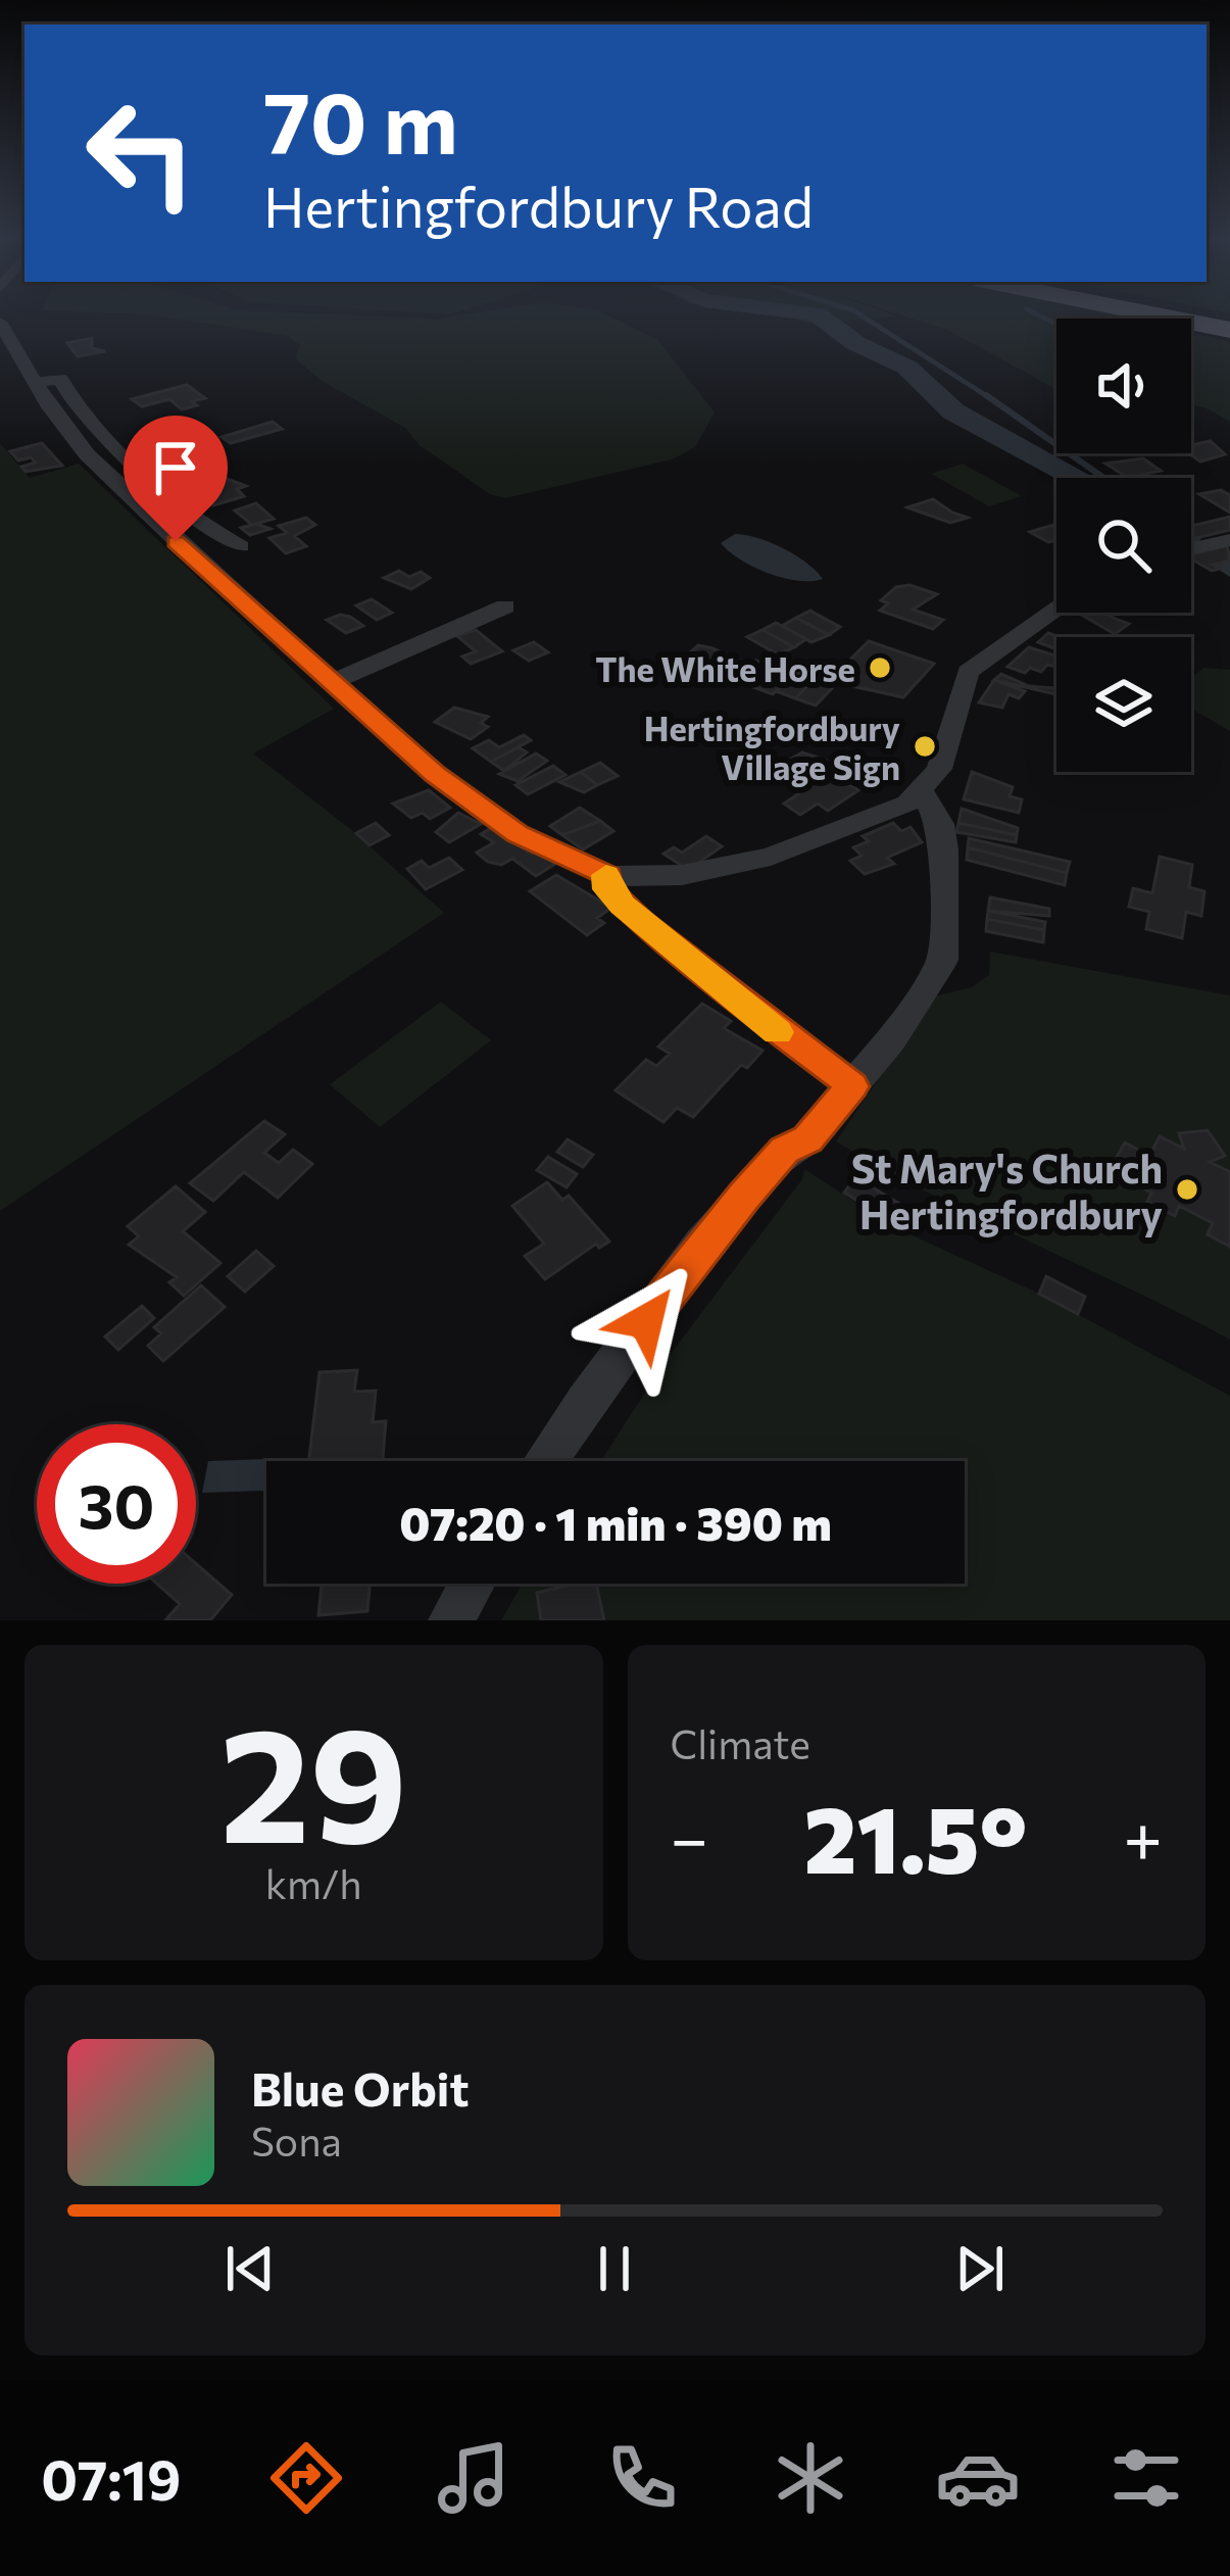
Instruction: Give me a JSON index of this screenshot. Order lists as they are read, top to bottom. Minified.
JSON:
{"places":["The White Horse","Hertingfordbury Village Sign","St Mary's Church Hertingfordbury"],"page":{"turn":["70 m","Hertingfordbury Road"],"limit":"30","trip":"07:20 · 1 min · 390 m","tile":[["29","km/h"],"Climate"],"heat":["−","21.5°","+"],"song":["Blue Orbit","Sona"],"tabs":"07:19"}}
